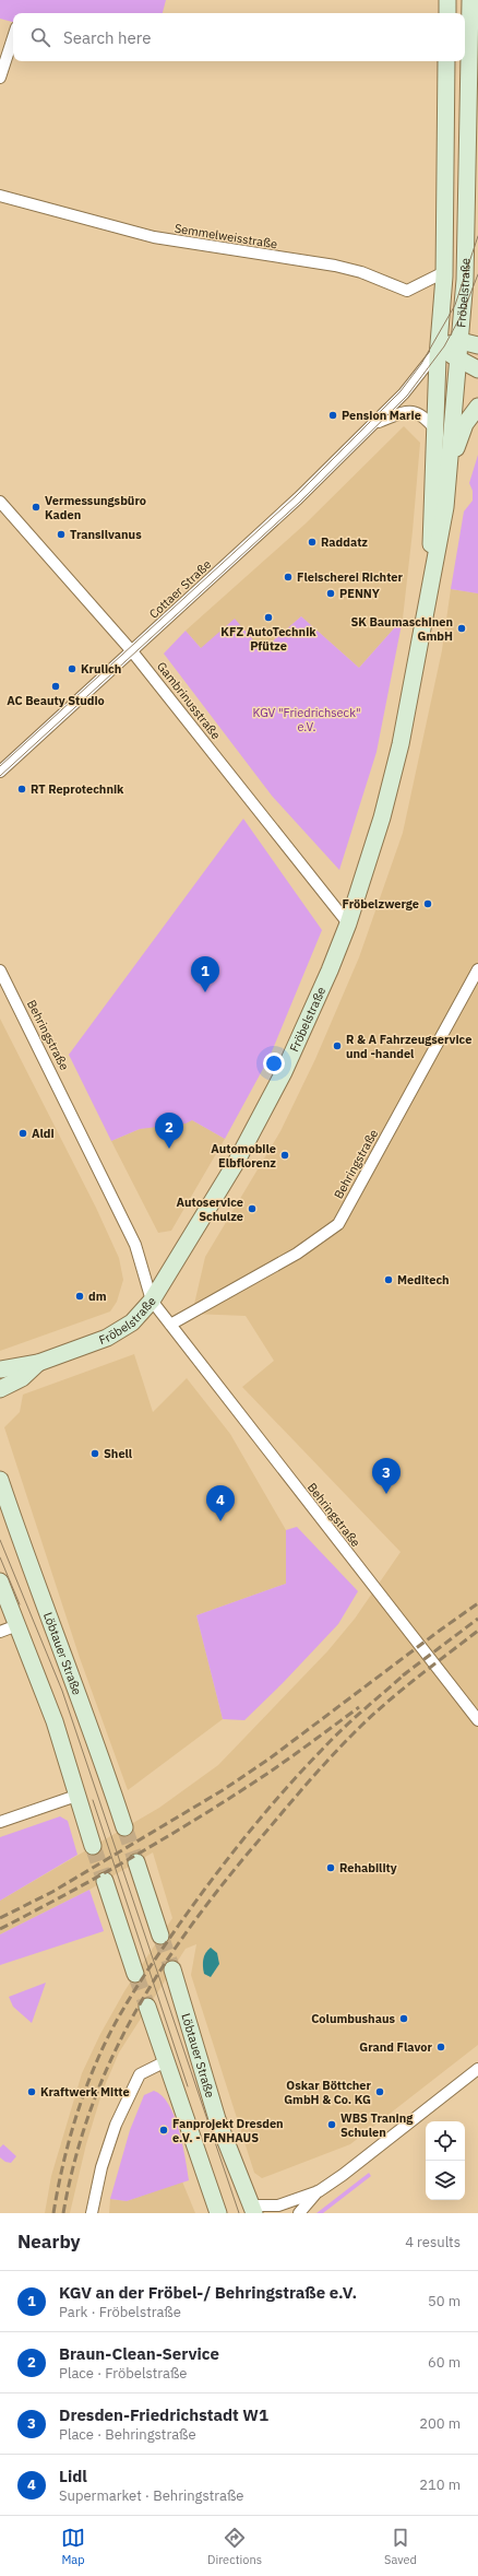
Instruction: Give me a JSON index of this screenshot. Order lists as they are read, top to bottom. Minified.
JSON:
{"streets":{"main road":["Fröbelstraße","Löbtauer Straße"],"street":["Semmelweisstraße","Cottaer Straße","Gambrinusstraße","Behringstraße"]},"crossings":[["Semmelweisstraße","Fröbelstraße"],["Fröbelstraße","Cottaer Straße"],["Fröbelstraße","Gambrinusstraße"],["Fröbelstraße","Behringstraße"],["Cottaer Straße","Gambrinusstraße"]],"parks":["KGV \"Friedrichseck\" e.V."],"places":["Pension Marie","Vermessungsbüro Kaden","Transilvanus","Raddatz","Fleischerei Richter","PENNY","KFZ AutoTechnik Pfütze","SK Baumaschinen GmbH","Krulich","AC Beauty Studio","RT Reprotechnik","Fröbelzwerge","R & A Fahrzeugservice und -handel","Aldi","Automobile Elbflorenz","Autoservice Schulze","Meditech","dm","Shell","Rehability","Columbushaus","Grand Flavor","Kraftwerk Mitte","Oskar Böttcher GmbH & Co. KG","WBS Traning Schulen","Fanprojekt Dresden e.V. - FANHAUS"],"page":{"search":"Search here","pins":["1","2","3","4"],"heading":["Nearby","4 results"],"list":[{"mark":"1","name":"KGV an der Fröbel-/ Behringstraße e.V.","note":"Park · Fröbelstraße","value":"50 m"},{"mark":"2","name":"Braun-Clean-Service","note":"Place · Fröbelstraße","value":"60 m"},{"mark":"3","name":"Dresden-Friedrichstadt W1","note":"Place · Behringstraße","value":"200 m"},{"mark":"4","name":"Lidl","note":"Supermarket · Behringstraße","value":"210 m"}],"nav":["Map","Directions","Saved"]}}
